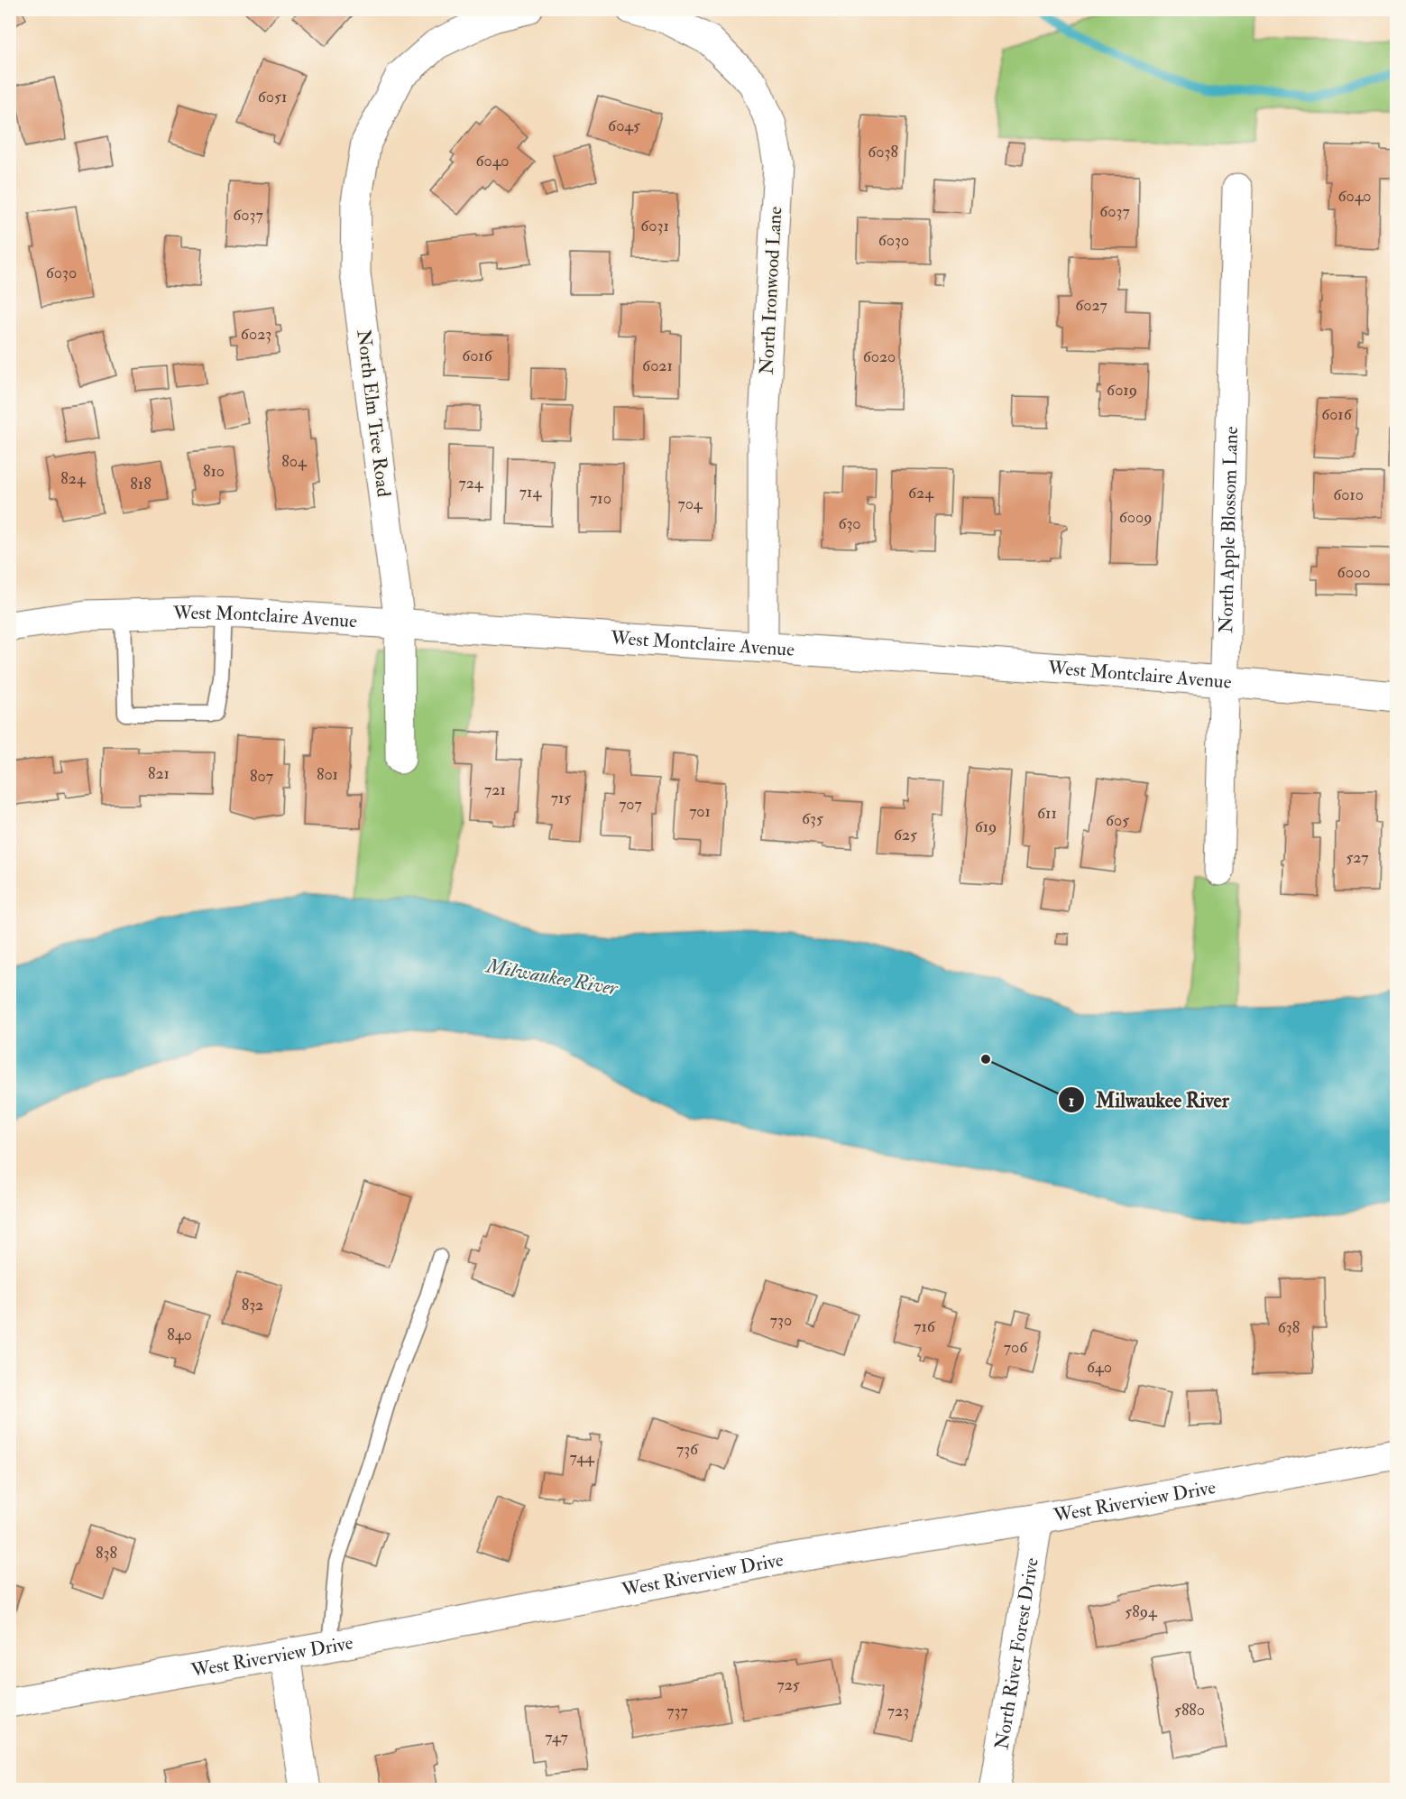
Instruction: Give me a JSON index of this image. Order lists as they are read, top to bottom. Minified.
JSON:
{"streets":{"street":["North Ironwood Lane","North Elm Tree Road","North Apple Blossom Lane","West Montclaire Avenue","West Riverview Drive","North River Forest Drive"]},"crossings":[["North Ironwood Lane","West Montclaire Avenue"],["North Elm Tree Road","West Montclaire Avenue"],["North Apple Blossom Lane","West Montclaire Avenue"],["West Riverview Drive","North River Forest Drive"]],"water":["Milwaukee River"],"places":["Milwaukee River"],"house_numbers":["6051","6045","6038","6040","6040","6037","6037","6031","6030","6030","6027","6023","6016","6020","6021","6019","6016","804","810","824","724","818","714","624","6010","710","704","6009","630","6000","821","801","807","721","715","707","701","611","635","605","619","625","527","832","730","716","638","840","706","640","736","744","838","5894","725","5880","737","723","747"]}
